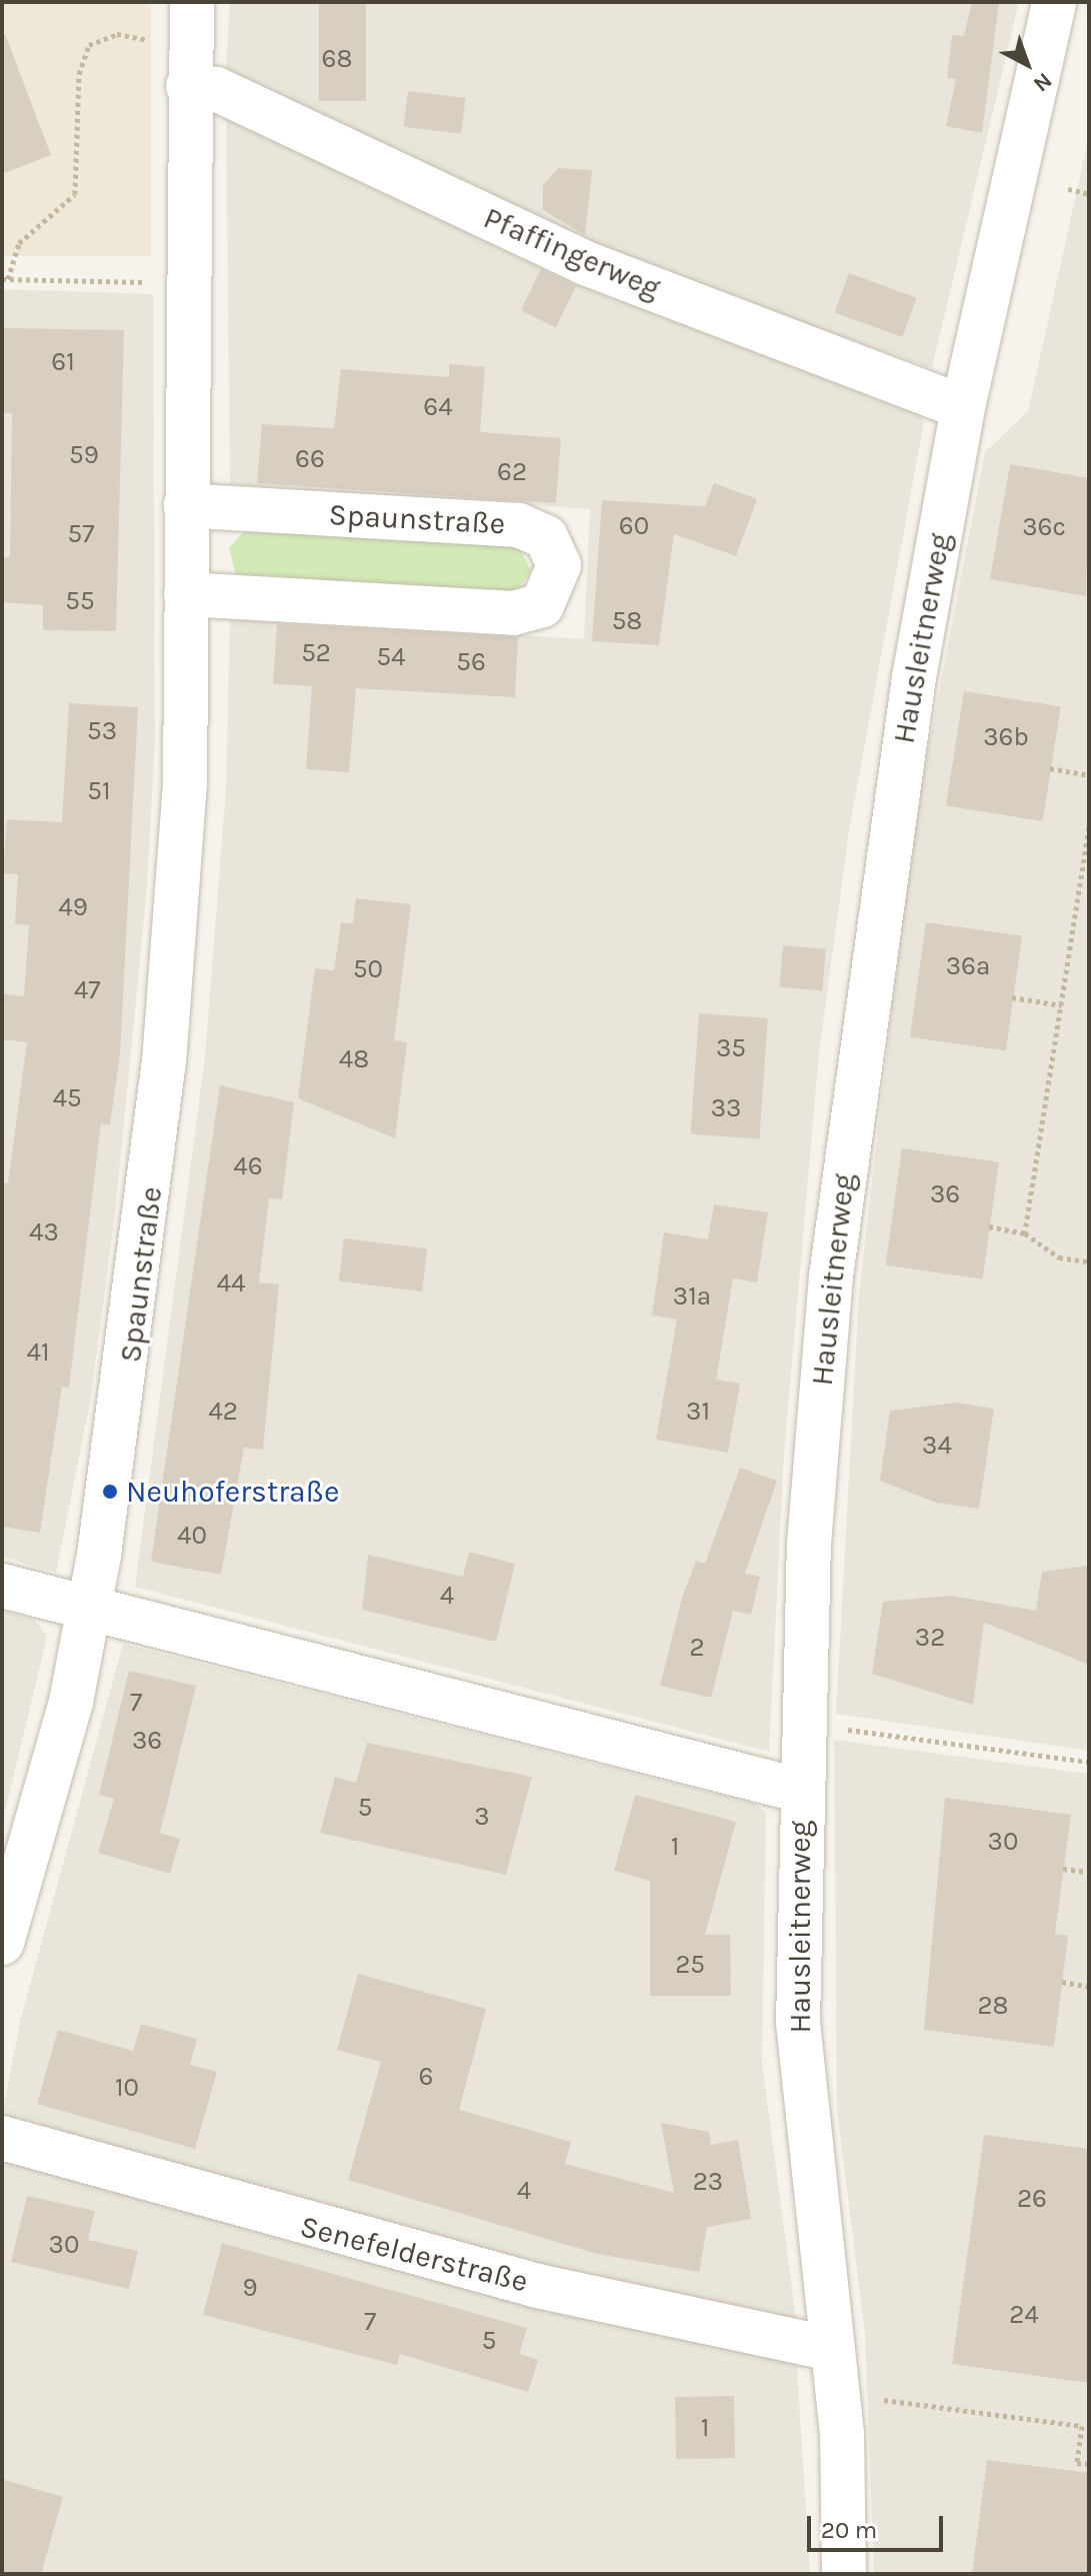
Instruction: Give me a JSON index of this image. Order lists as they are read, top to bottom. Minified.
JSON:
{"streets":{"street":["Pfaffingerweg","Spaunstraße","Hausleitnerweg","Senefelderstraße"]},"crossings":[["Pfaffingerweg","Spaunstraße"],["Pfaffingerweg","Hausleitnerweg"],["Hausleitnerweg","Senefelderstraße"]],"places":["Neuhoferstraße"],"house_numbers":["68","61","64","59","66","62","60","36c","57","55","58","52","54","56","53","36b","51","49","36a","50","47","35","48","45","33","46","36","43","44","31a","41","42","31","34","40","4","32","2","7","36","5","3","30","1","25","28","6","10","23","4","26","30","9","24","7","5","1"],"scale_bar":"20 m","north":"bottom right"}
